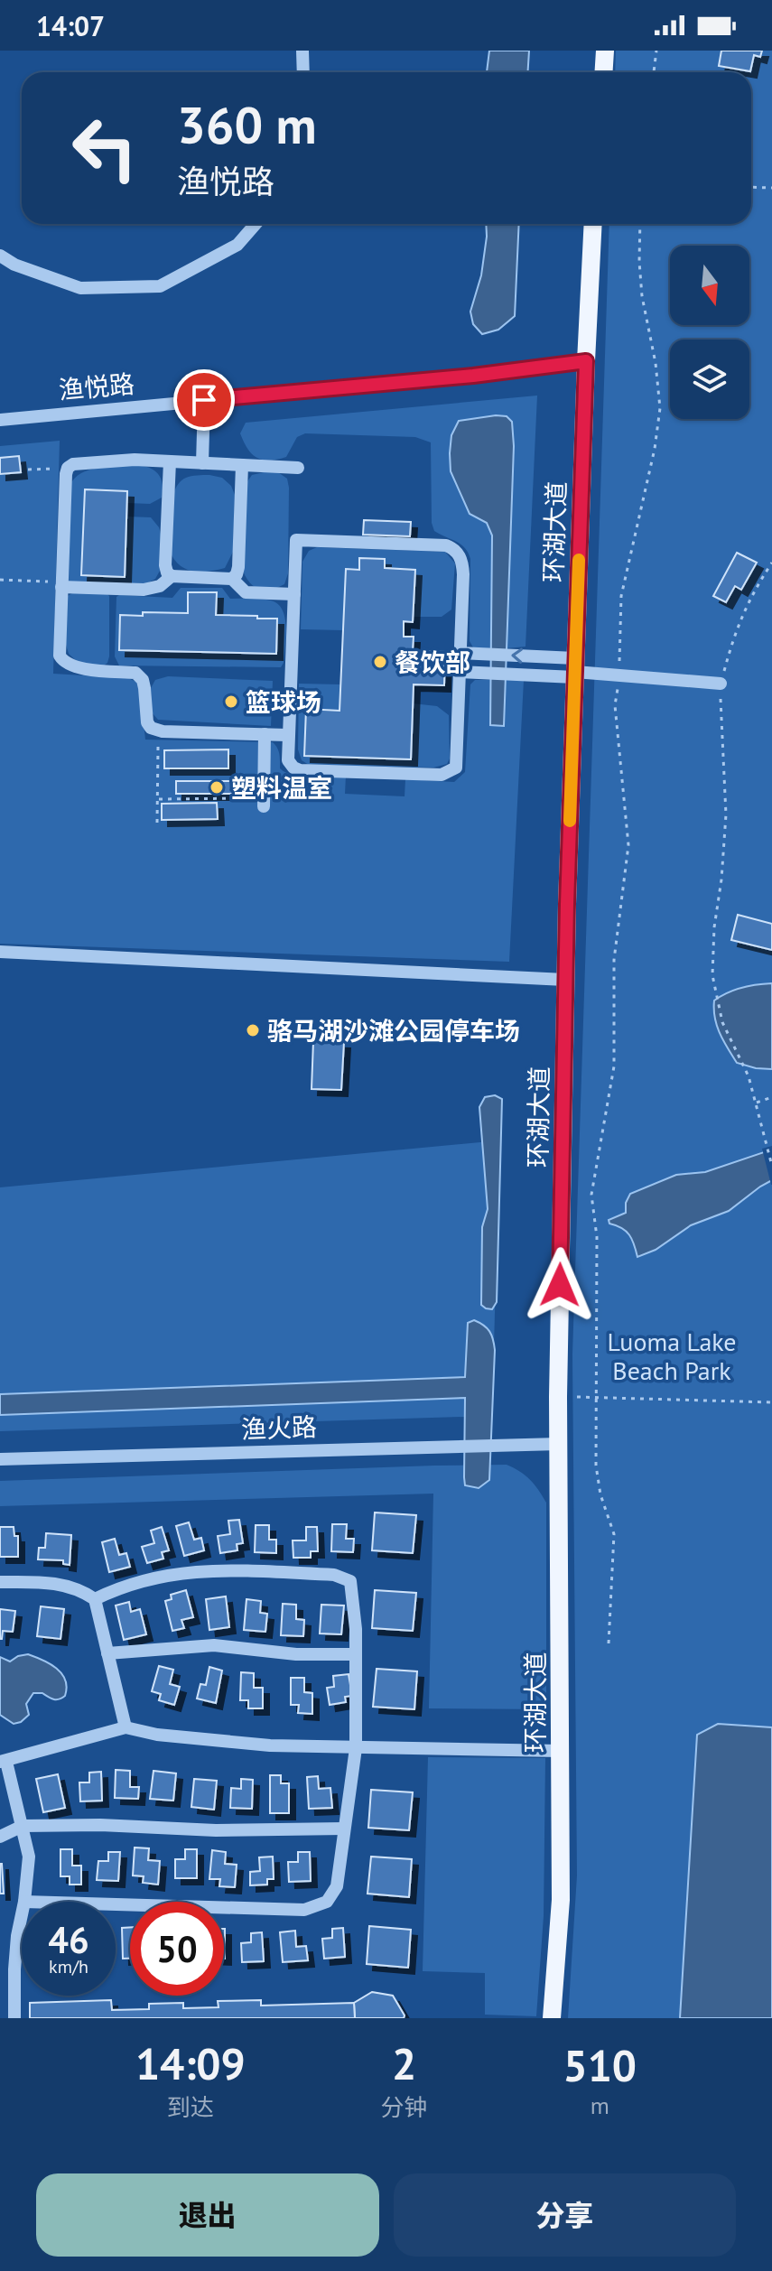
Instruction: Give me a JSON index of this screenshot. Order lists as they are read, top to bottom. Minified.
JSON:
{"streets":{"main road":["环湖大道"],"street":["渔悦路","渔火路"]},"crossings":[["渔悦路","环湖大道"],["环湖大道","渔火路"]],"parks":["Luoma Lake Beach Park"],"places":["餐饮部","篮球场","塑料温室","骆马湖沙滩公园停车场"],"north":"bottom","page":{"status":"14:07","turn":["360 m","渔悦路"],"speed":"46 km/h","limit":"50","eta":["14:09","到达","2","分钟","510","m"],"buttons":["退出","分享"]}}
